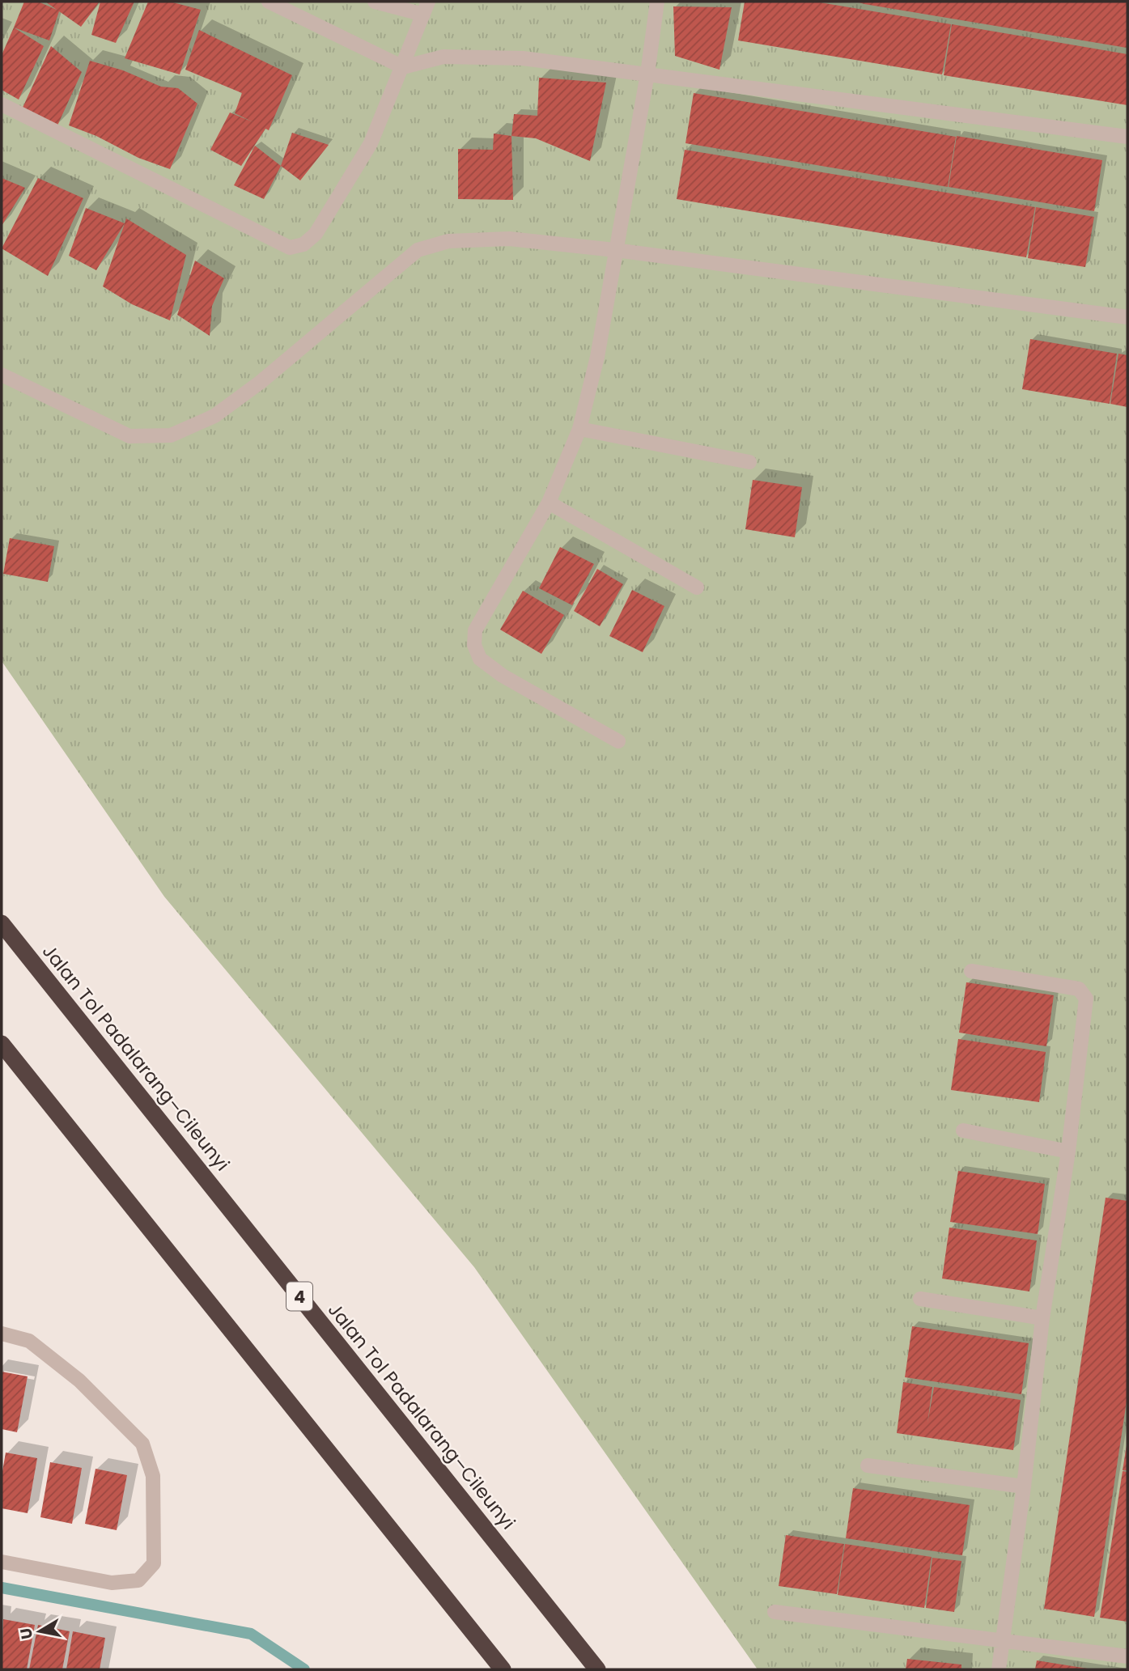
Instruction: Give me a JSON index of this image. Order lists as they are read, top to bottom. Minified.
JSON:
{"streets":{"highway":["Jalan Tol Padalarang–Cileunyi","4"]},"north":"left"}
